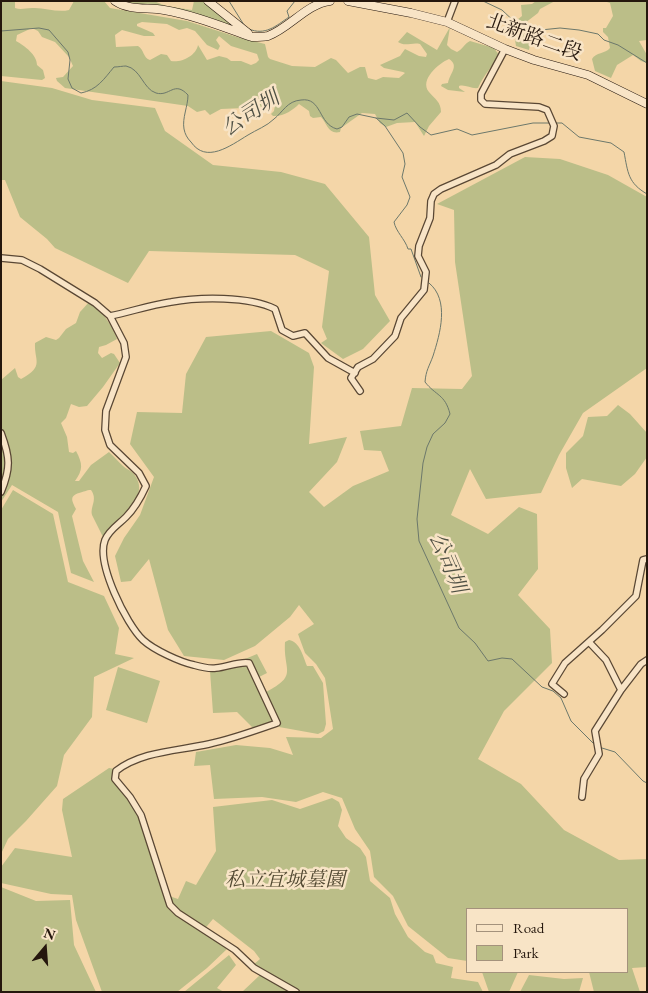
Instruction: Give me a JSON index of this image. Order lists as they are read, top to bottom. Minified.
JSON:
{"streets":{"main road":["北新路二段"]},"water":["公司圳"],"parks":["私立宜城墓園"],"legend":["Road","Park"],"north":"top"}
